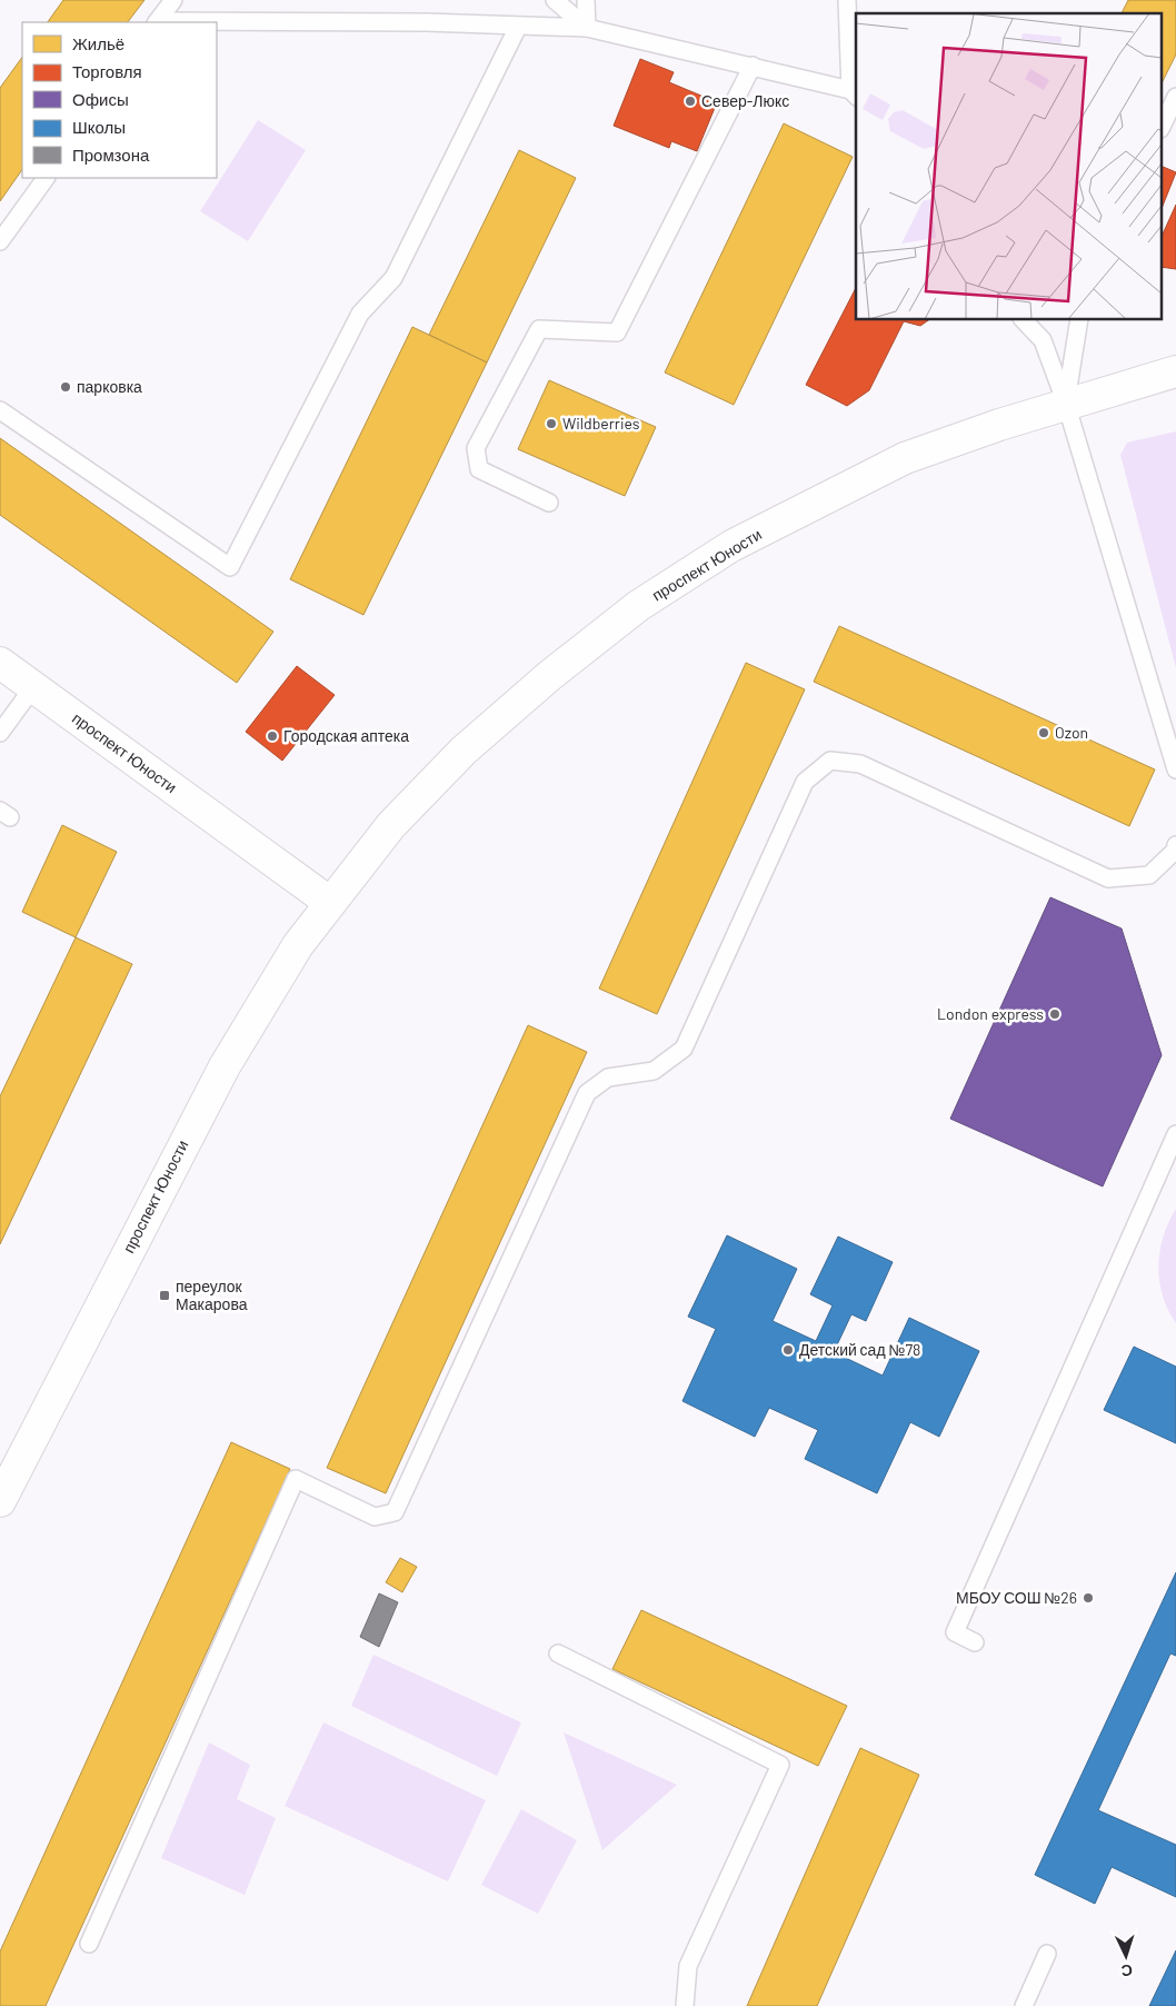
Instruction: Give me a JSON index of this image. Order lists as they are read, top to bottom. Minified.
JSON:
{"streets":{"main road":["проспект Юности"]},"places":{"other":["Север-Люкс","парковка","Wildberries","Ozon","Городская аптека","London express","Детский сад №78","МБОУ СОШ №26"],"transit":["переулок Макарова"]},"legend":["Жильё","Торговля","Офисы","Школы","Промзона"],"north":"bottom"}
